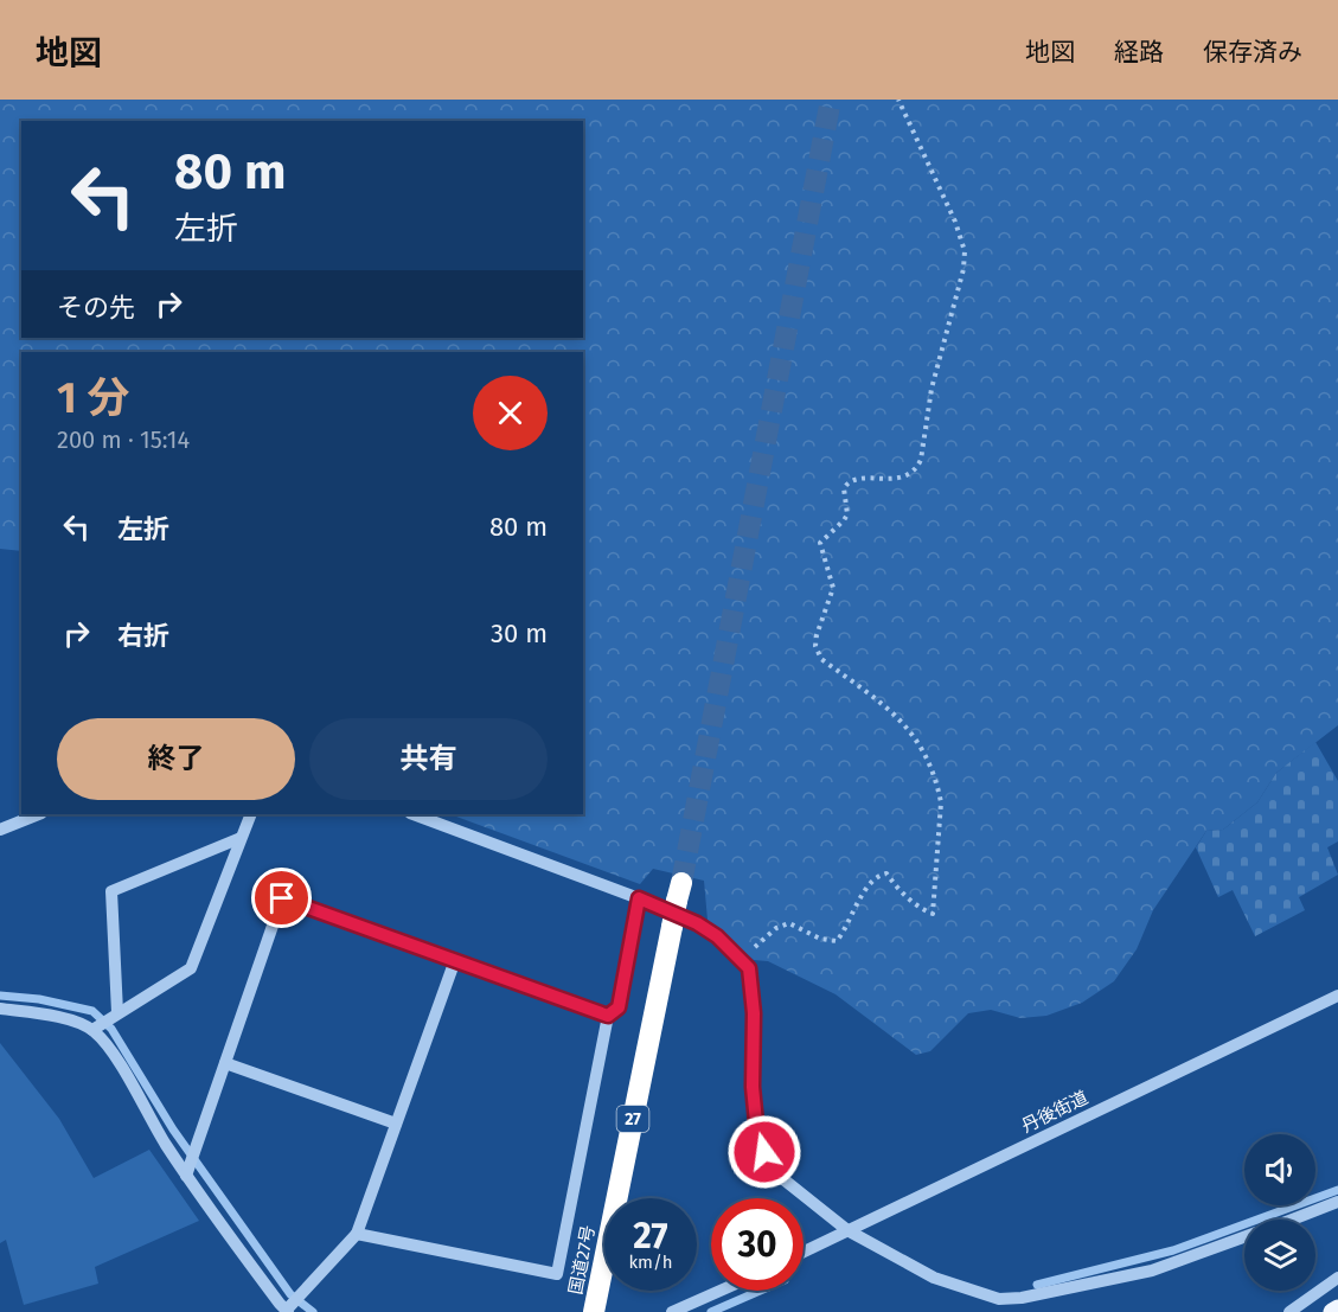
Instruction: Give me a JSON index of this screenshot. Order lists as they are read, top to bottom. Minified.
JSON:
{"streets":{"highway":["27","国道27号"],"street":["丹後街道"]},"page":{"header":"地図","nav":["地図","経路","保存済み"],"turn":["80 m","左折"],"then":"その先","heading":["1 分","200 m · 15:14"],"list":[{"name":"左折","value":"80 m"},{"name":"右折","value":"30 m"}],"buttons":["終了","共有"],"speed":"27 km/h","limit":"30"}}
